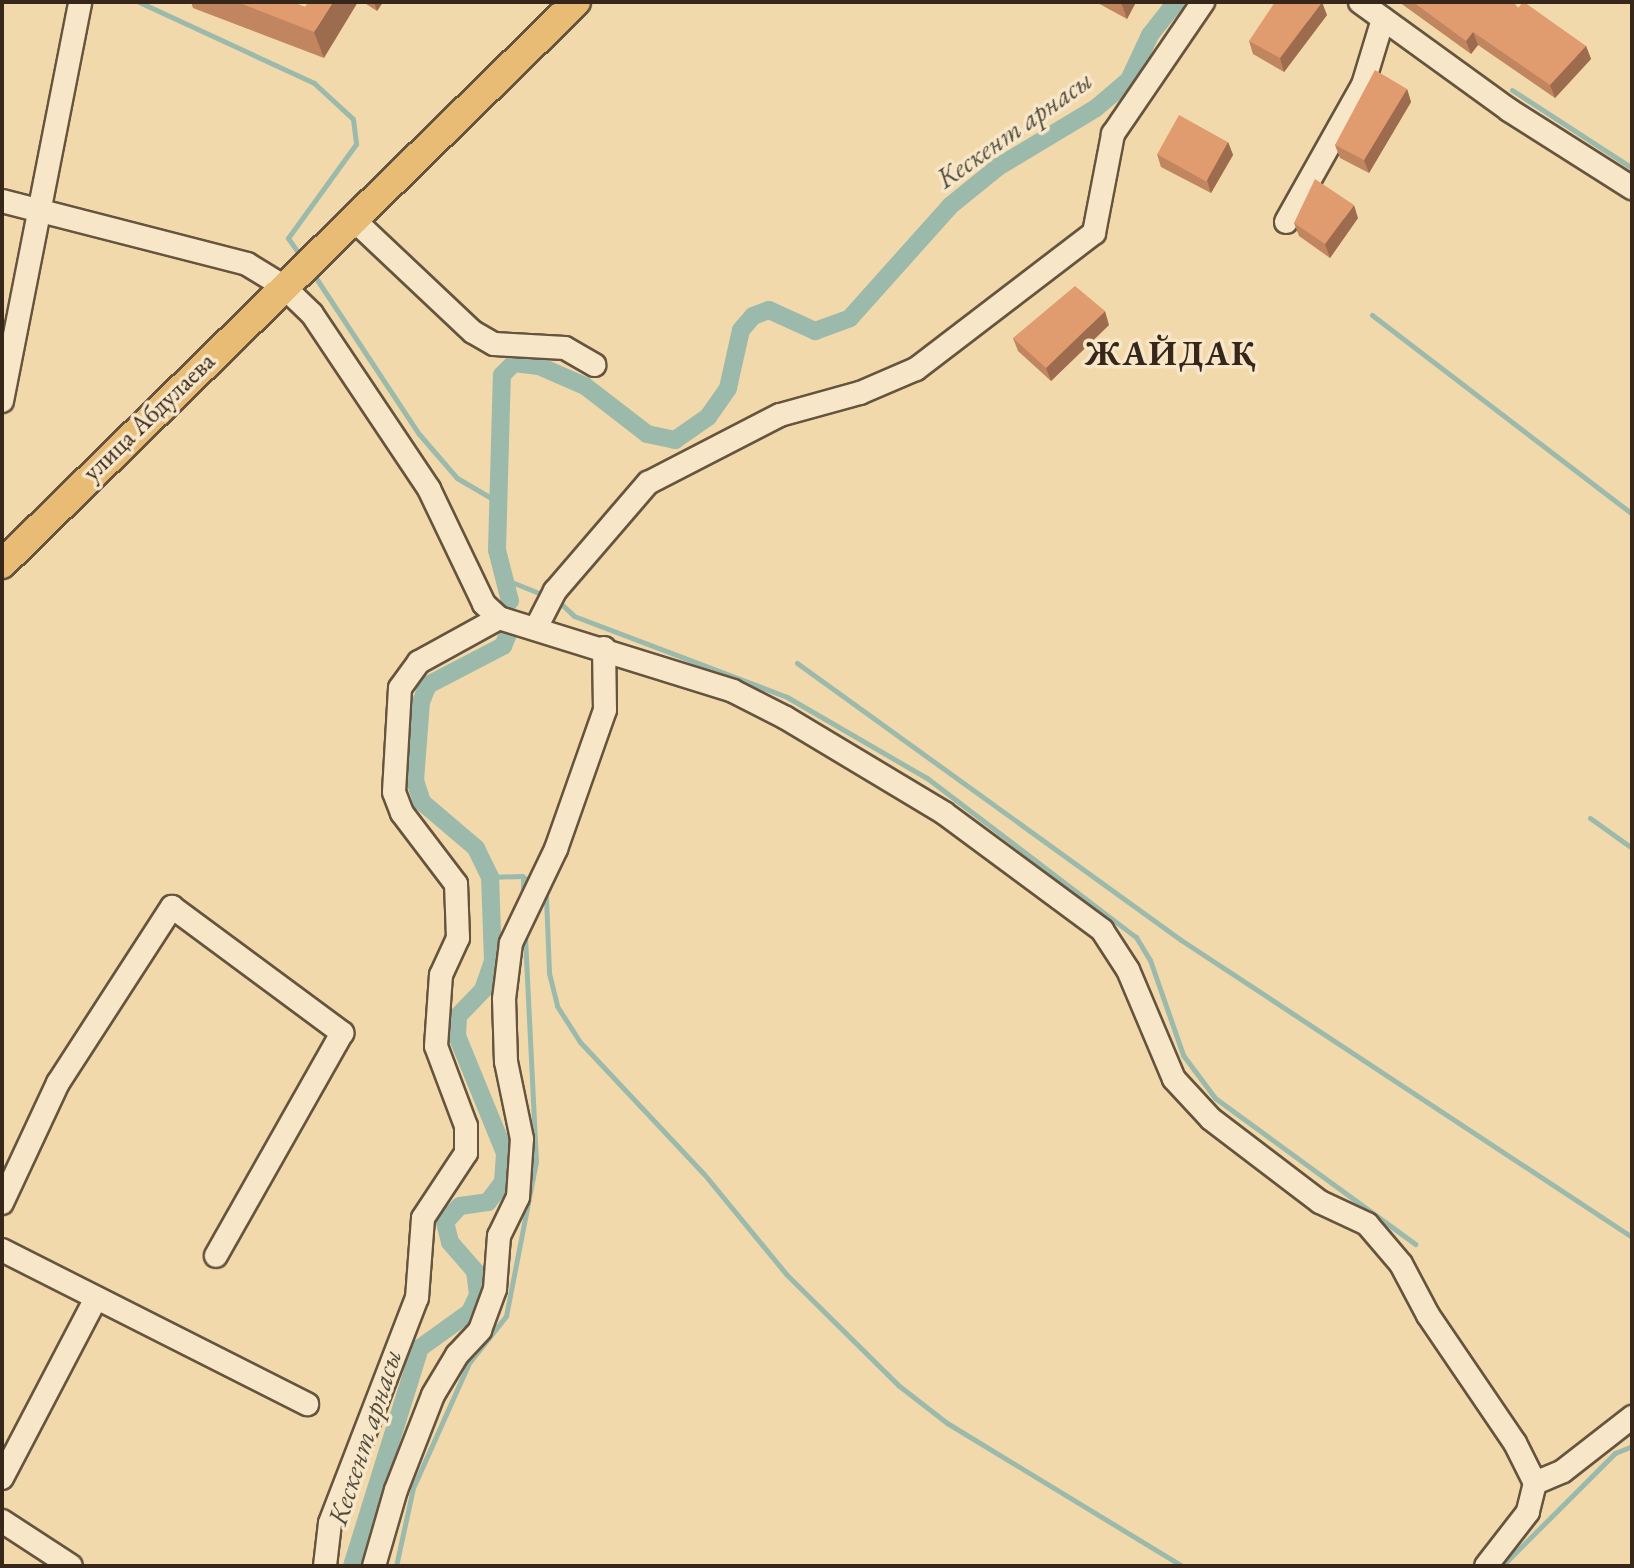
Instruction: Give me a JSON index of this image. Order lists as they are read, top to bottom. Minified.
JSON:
{"streets":{"main road":["улица Абдулаева"]},"districts":["ЖАЙДАҚ"],"water":["Кескент арнасы"]}
